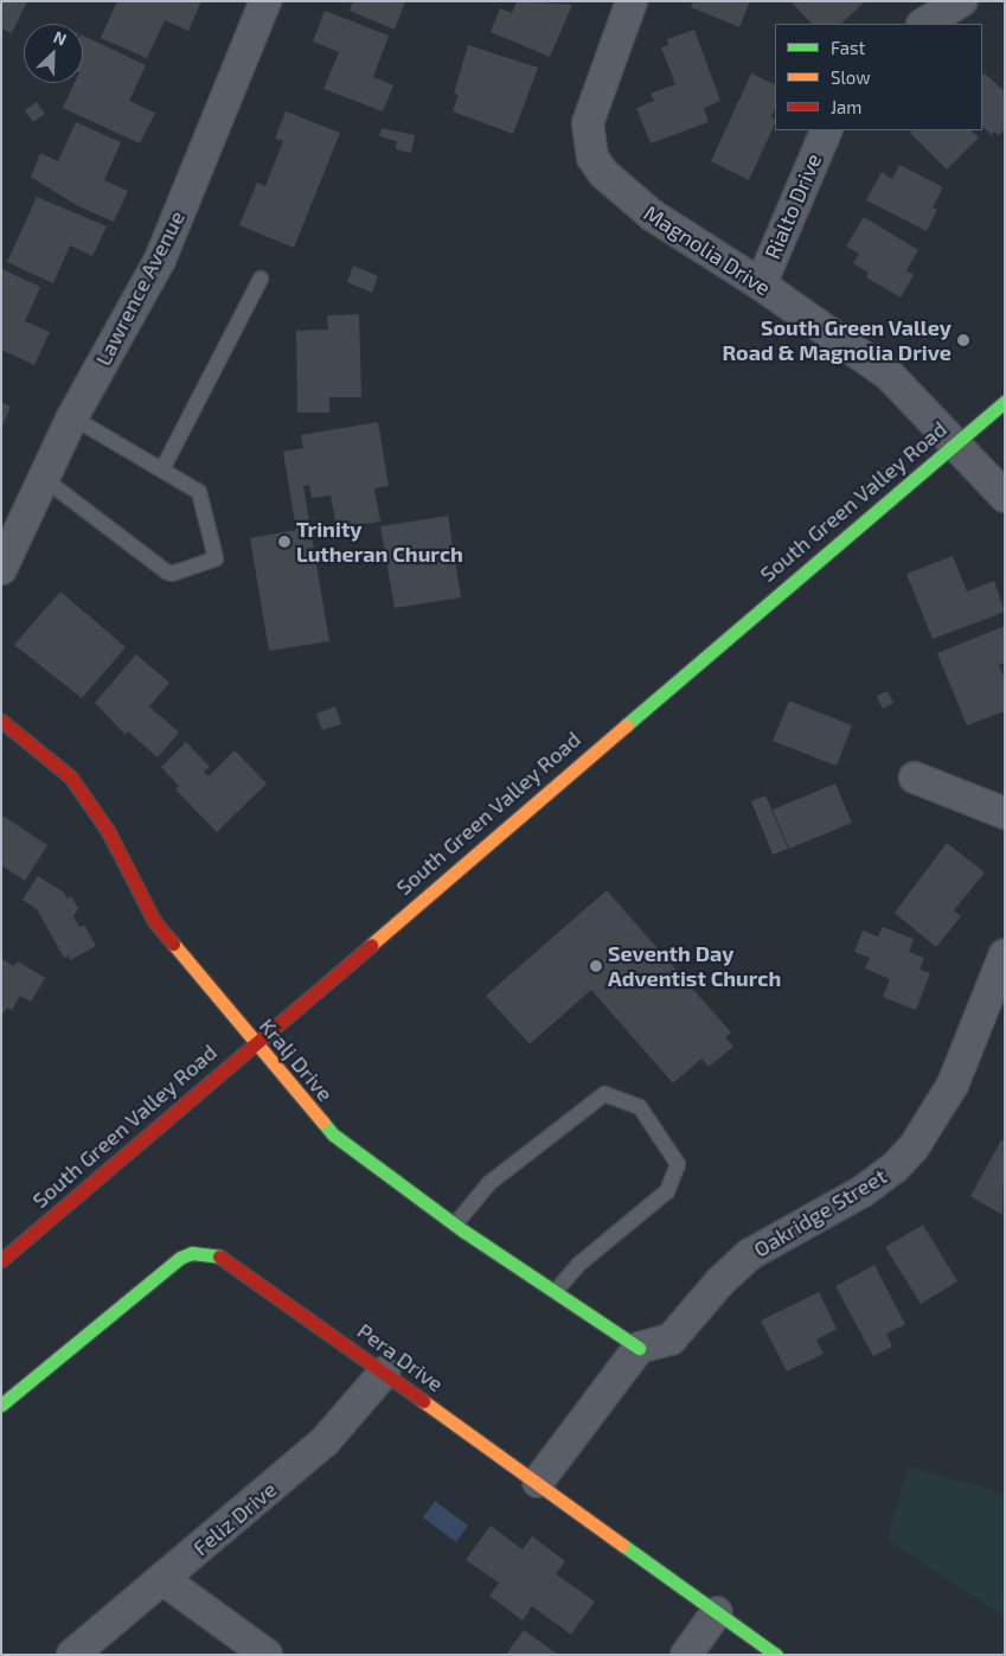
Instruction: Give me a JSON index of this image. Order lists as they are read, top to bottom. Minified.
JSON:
{"streets":{"street":["Rialto Drive","Magnolia Drive","Lawrence Avenue","South Green Valley Road","Kralj Drive","Oakridge Street","Pera Drive","Feliz Drive"]},"crossings":[["Rialto Drive","Magnolia Drive"],["Magnolia Drive","South Green Valley Road"],["South Green Valley Road","Kralj Drive"],["Kralj Drive","Oakridge Street"],["Pera Drive","Feliz Drive"]],"places":["South Green Valley Road & Magnolia Drive","Trinity Lutheran Church","Seventh Day Adventist Church"],"legend":["Fast","Slow","Jam"],"north":"top right"}
